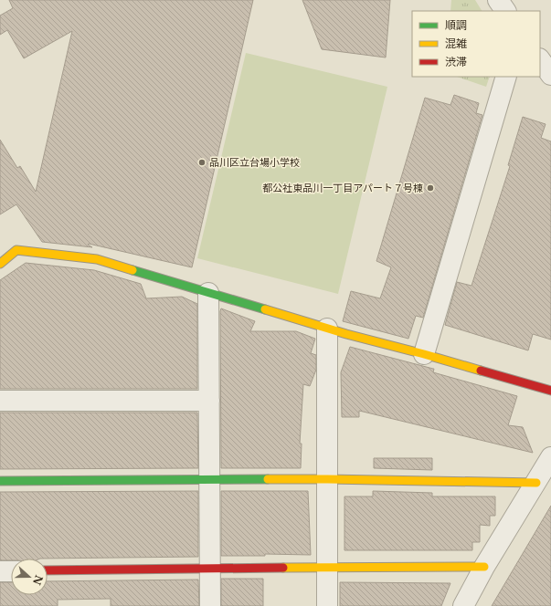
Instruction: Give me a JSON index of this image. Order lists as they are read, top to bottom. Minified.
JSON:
{"places":["品川区立台場小学校","都公社東品川一丁目アパート７号棟"],"legend":["順調","混雑","渋滞"],"north":"right"}
